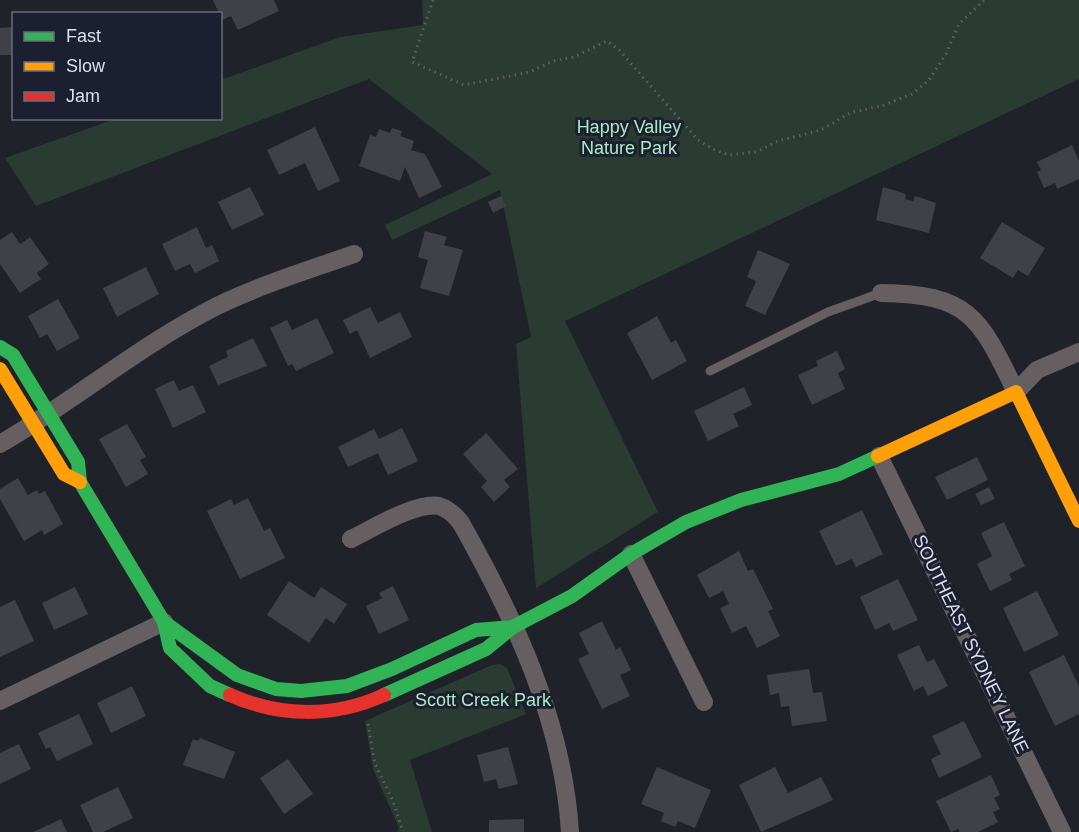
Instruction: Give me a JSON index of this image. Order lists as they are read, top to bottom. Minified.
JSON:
{"streets":{"street":["SOUTHEAST SYDNEY LANE"]},"parks":["Happy Valley Nature Park","Scott Creek Park"],"legend":["Fast","Slow","Jam"]}
